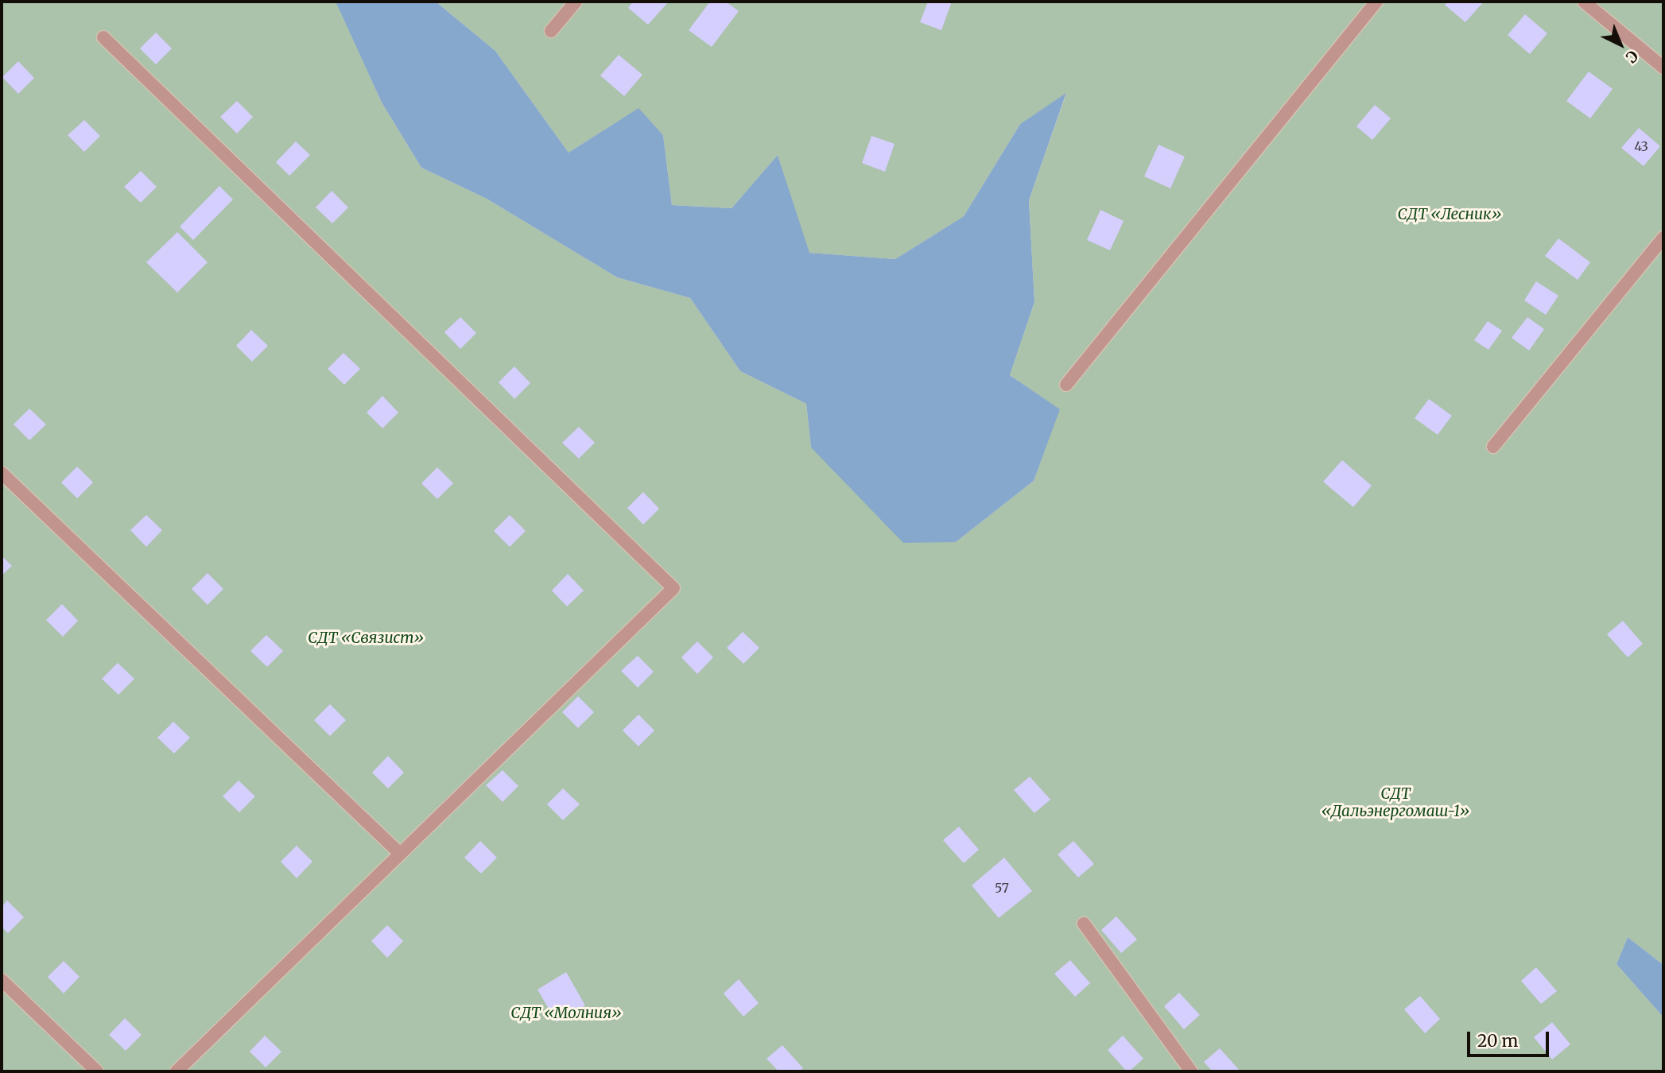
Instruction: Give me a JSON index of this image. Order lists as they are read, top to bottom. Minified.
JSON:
{"parks":["СДТ «Лесник»","СДТ «Связист»","СДТ «Дальэнергомаш-1»","СДТ «Молния»"],"house_numbers":["43","57"],"scale_bar":"20 m","north":"bottom right"}
